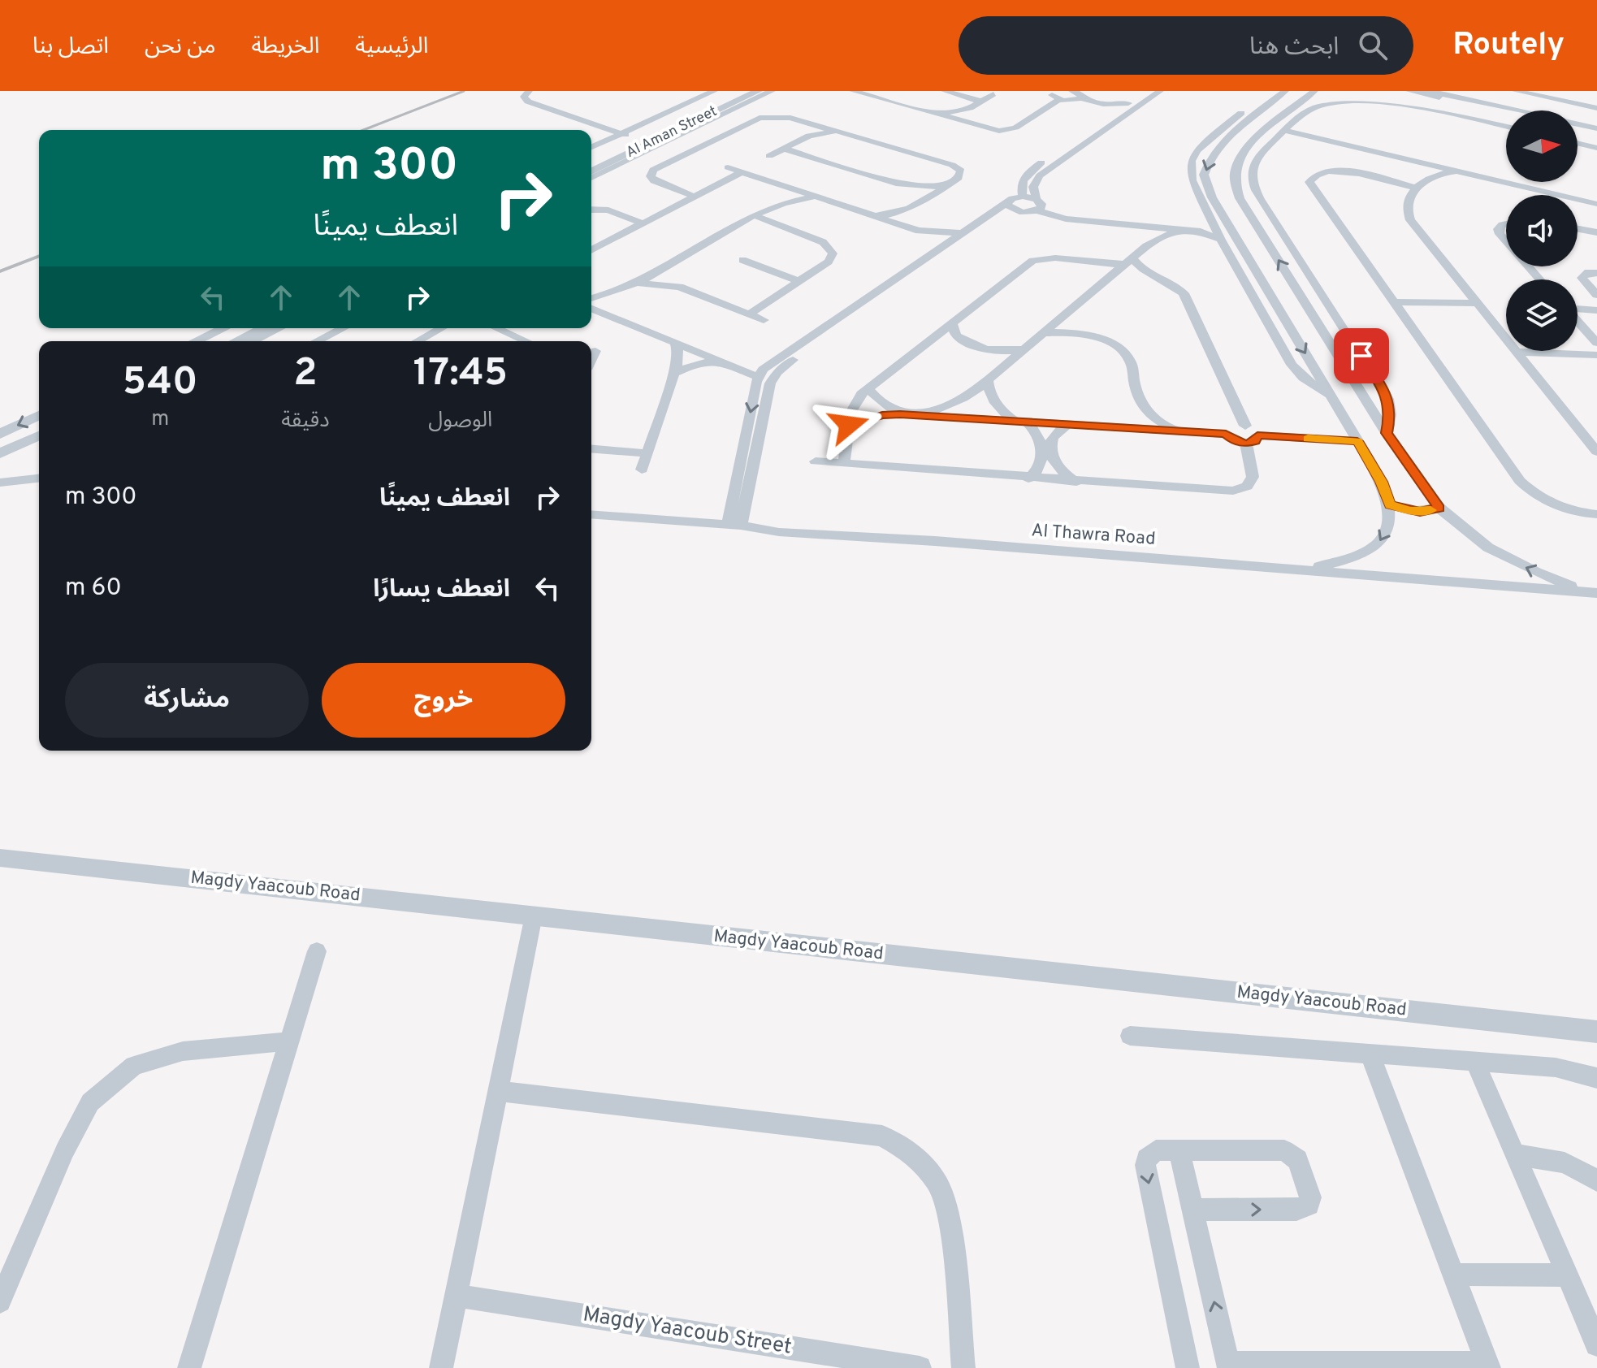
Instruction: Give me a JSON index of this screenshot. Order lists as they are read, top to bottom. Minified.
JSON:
{"streets":{"street":["Al Aman Street","Al Thawra Road","Magdy Yaacoub Road","Magdy Yaacoub Street"]},"north":"right","page":{"header":"Routely","search":"ابحث هنا","nav":["الرئيسية","الخريطة","من نحن","اتصل بنا"],"turn":["300 m","انعطف يمينًا"],"eta":["17:45","الوصول","2","دقيقة","540","m"],"list":[{"name":"انعطف يمينًا","value":"300 m"},{"name":"انعطف يسارًا","value":"60 m"}],"buttons":["خروج","مشاركة"]}}
